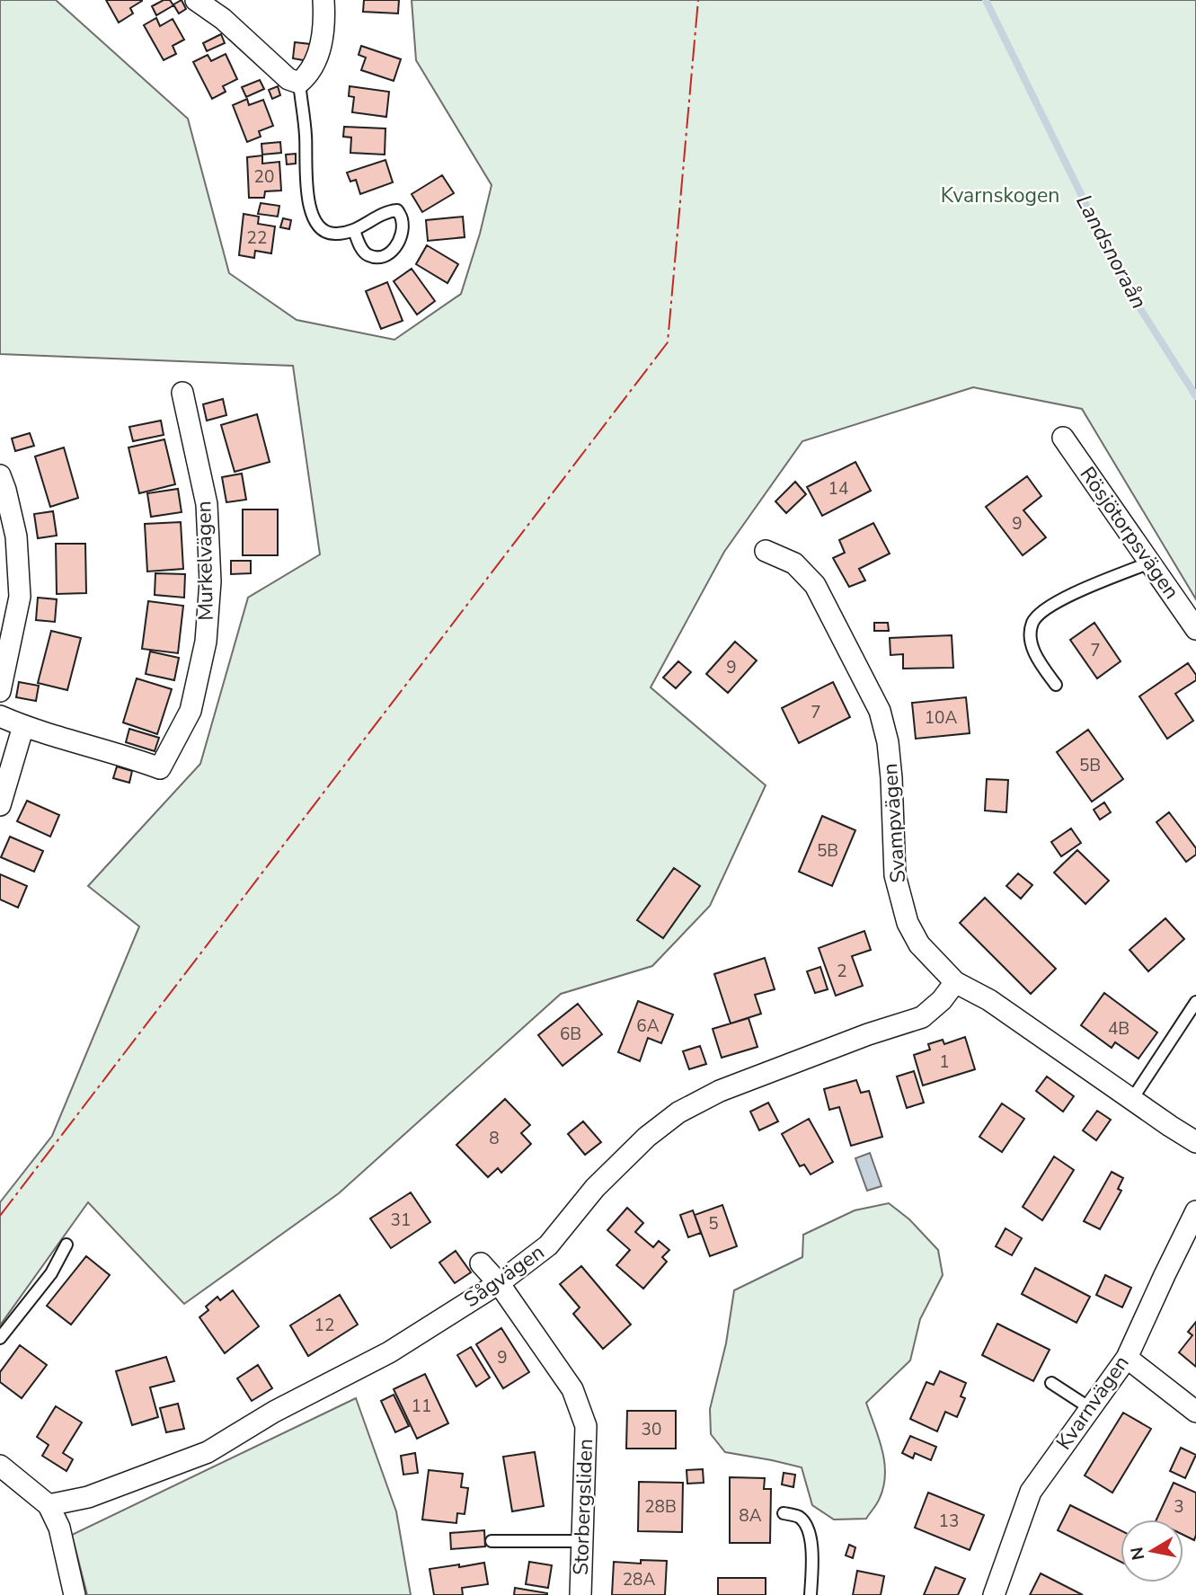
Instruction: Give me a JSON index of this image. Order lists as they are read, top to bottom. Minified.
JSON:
{"streets":{"street":["Rösjötorpsvägen","Murkelvägen","Svampvägen","Sågvägen","Kvarnvägen","Storbergsliden"]},"crossings":[["Svampvägen","Sågvägen"],["Sågvägen","Storbergsliden"]],"water":["Landsnoraån"],"parks":["Kvarnskogen"],"house_numbers":["20","22","14","9","7","9","7","10A","5B","5B","2","6A","4B","6B","1","8","31","5","12","9","11","30","28B","3","8A","13","28A"],"north":"left"}
